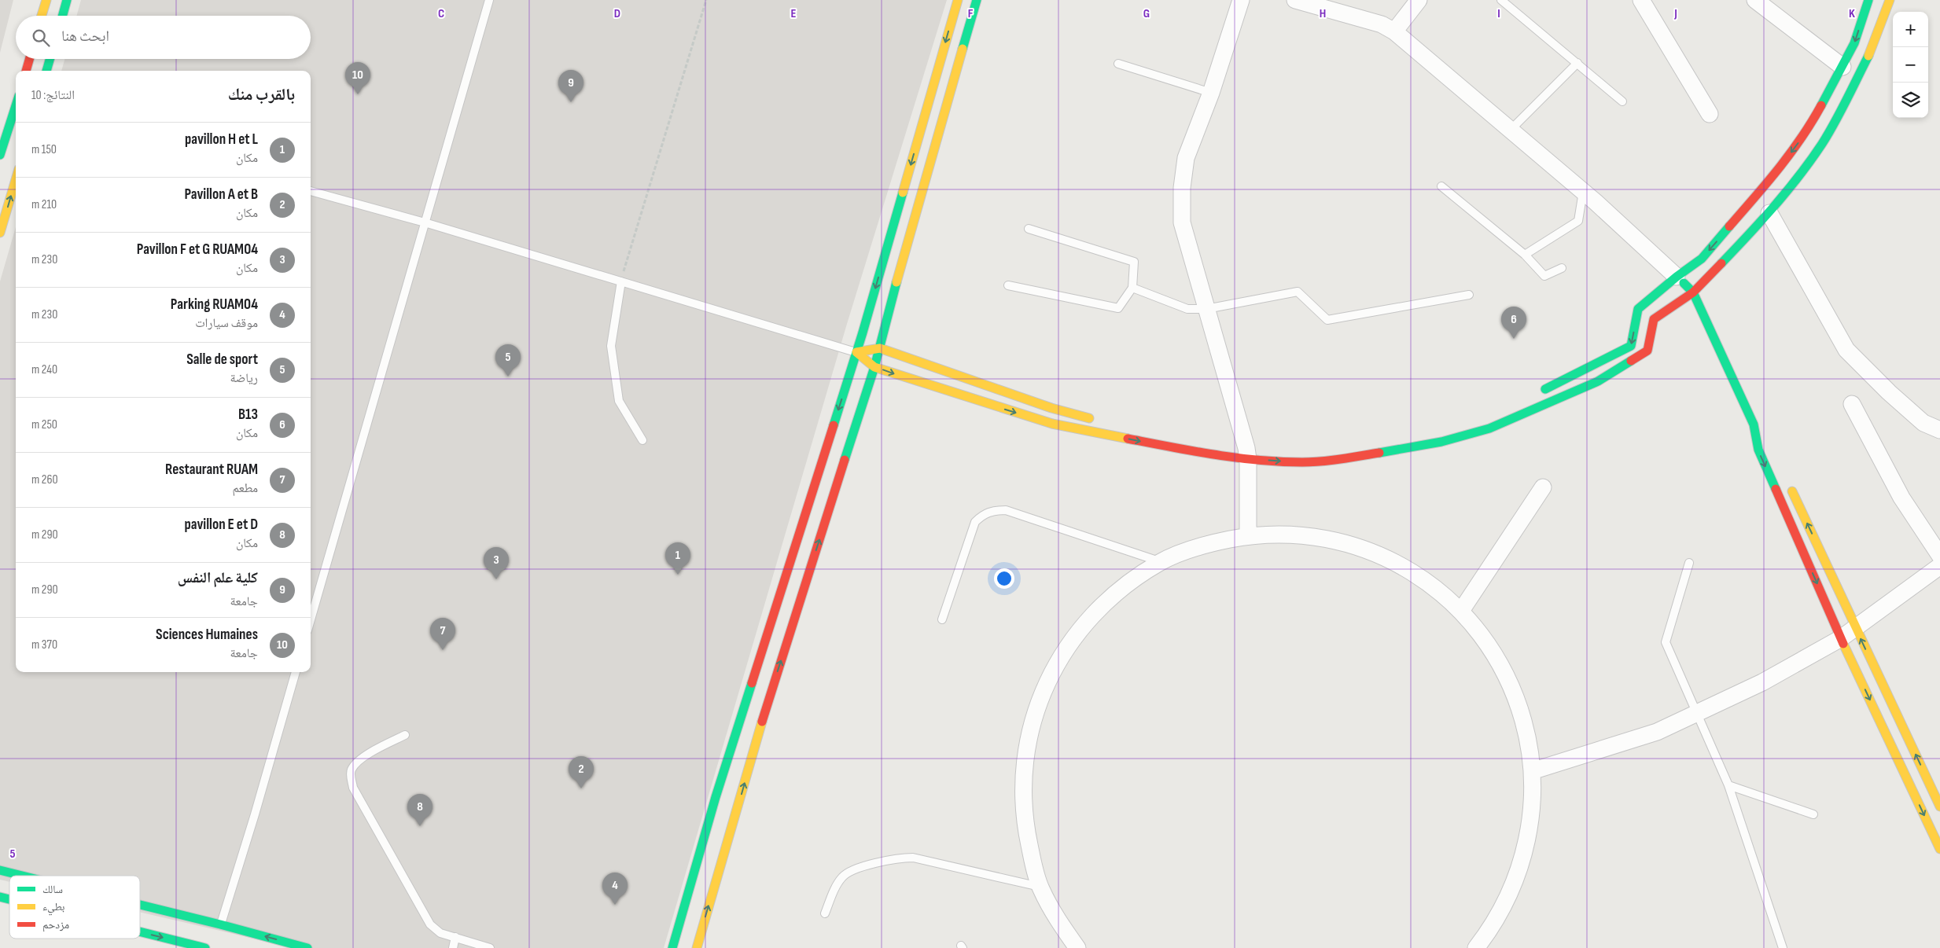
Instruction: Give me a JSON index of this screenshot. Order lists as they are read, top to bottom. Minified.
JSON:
{"legend":["سالك","بطيء","مزدحم"],"page":{"map_buttons":["+","−"],"search":"ابحث هنا","pins":["10","9","6","5","1","3","7","2","8","4"],"heading":["بالقرب منك","النتائج: 10"],"list":[{"mark":"1","name":"pavillon H et L","note":"مكان","value":"150 m"},{"mark":"2","name":"Pavillon A et B","note":"مكان","value":"210 m"},{"mark":"3","name":"Pavillon F et G RUAM04","note":"مكان","value":"230 m"},{"mark":"4","name":"Parking RUAM04","note":"موقف سيارات","value":"230 m"},{"mark":"5","name":"Salle de sport","note":"رياضة","value":"240 m"},{"mark":"6","name":"B13","note":"مكان","value":"250 m"},{"mark":"7","name":"Restaurant RUAM","note":"مطعم","value":"260 m"},{"mark":"8","name":"pavillon E et D","note":"مكان","value":"290 m"},{"mark":"9","name":"كلية علم النفس","note":"جامعة","value":"290 m"},{"mark":"10","name":"Sciences Humaines","note":"جامعة","value":"370 m"}]},"grid":{"columns":["C","D","E","F","G","H","I","J","K"],"rows":["5"]}}
